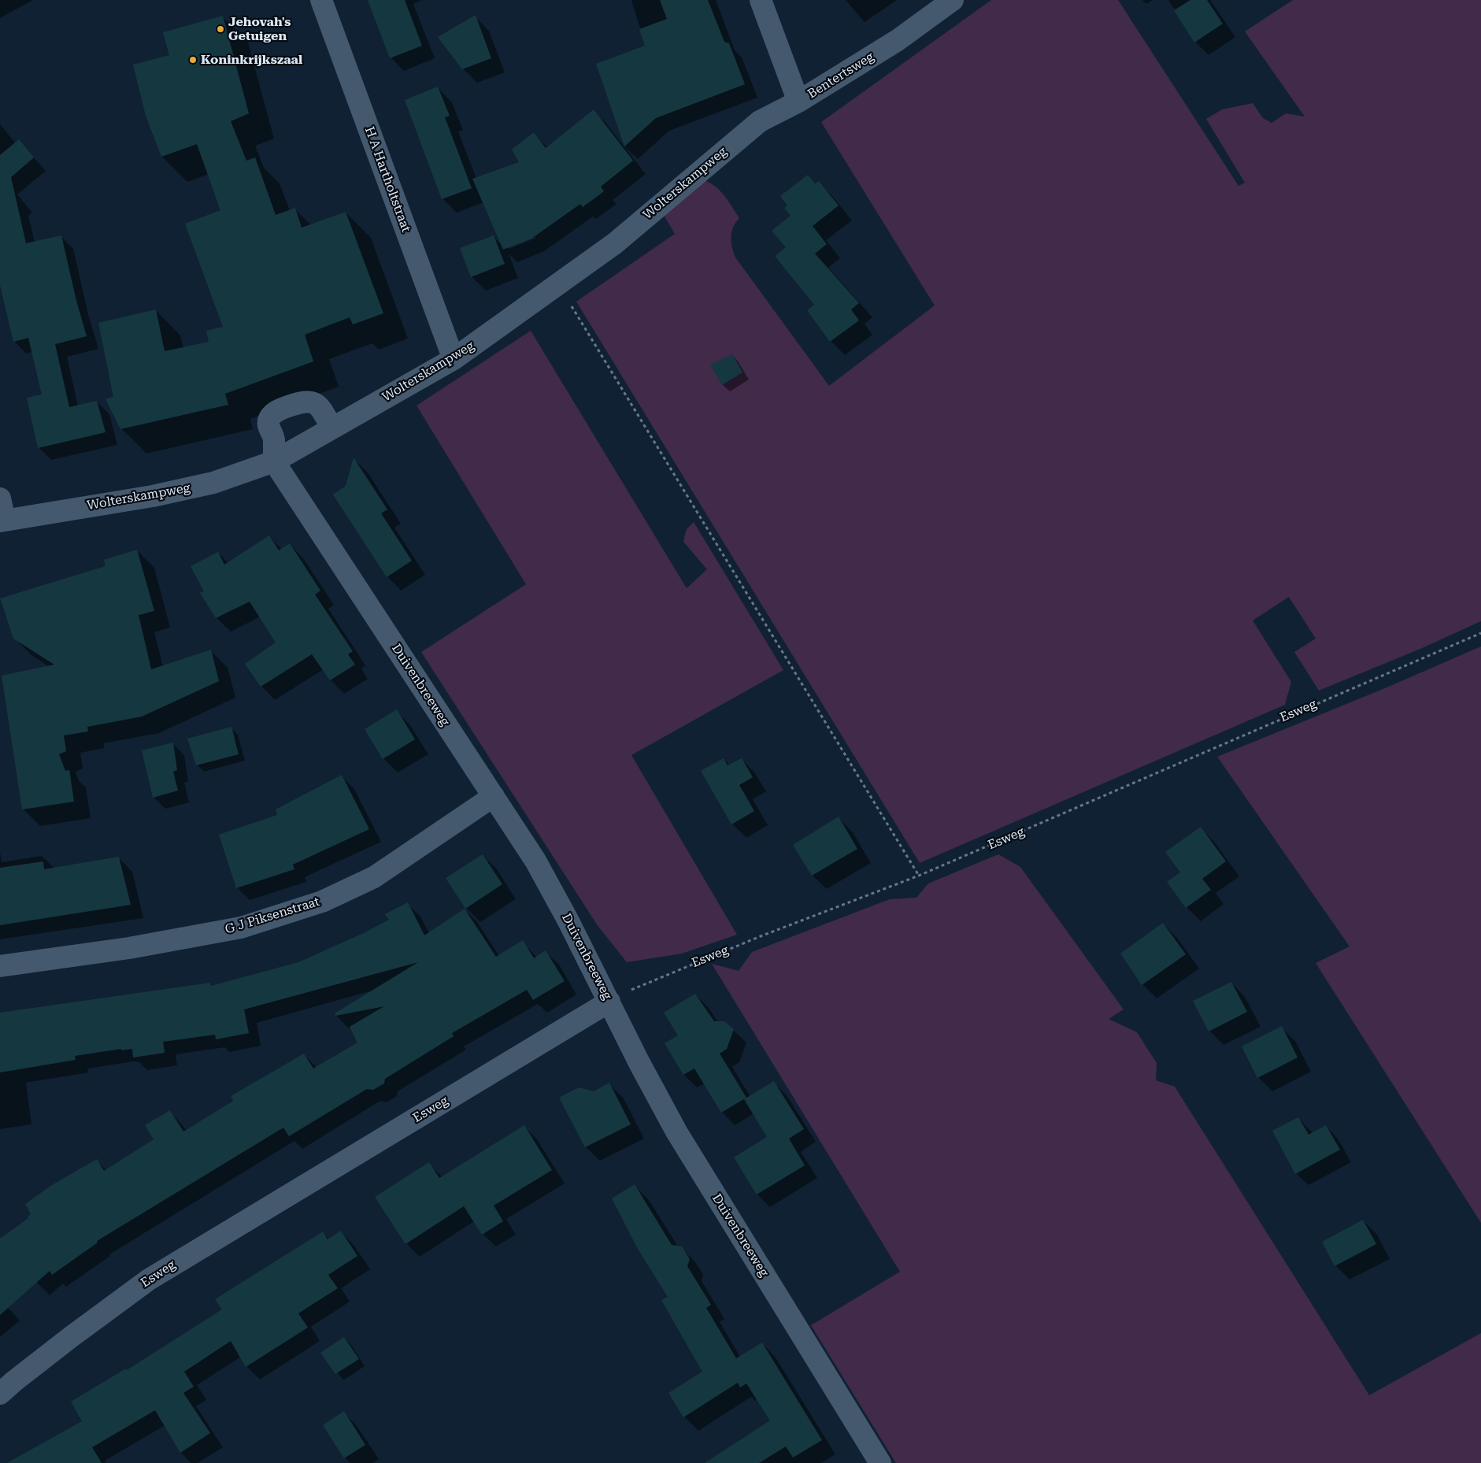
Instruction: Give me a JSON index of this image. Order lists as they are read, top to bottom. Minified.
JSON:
{"streets":{"street":["Bentertsweg","H A Hartholtstraat","Wolterskampweg","Duivenbreeweg","Esweg","G J Piksenstraat"]},"crossings":[["Bentertsweg","Wolterskampweg"],["H A Hartholtstraat","Wolterskampweg"],["Wolterskampweg","Duivenbreeweg"],["Duivenbreeweg","Esweg"],["Duivenbreeweg","G J Piksenstraat"]],"places":["Jehovah's Getuigen","Koninkrijkszaal"]}
